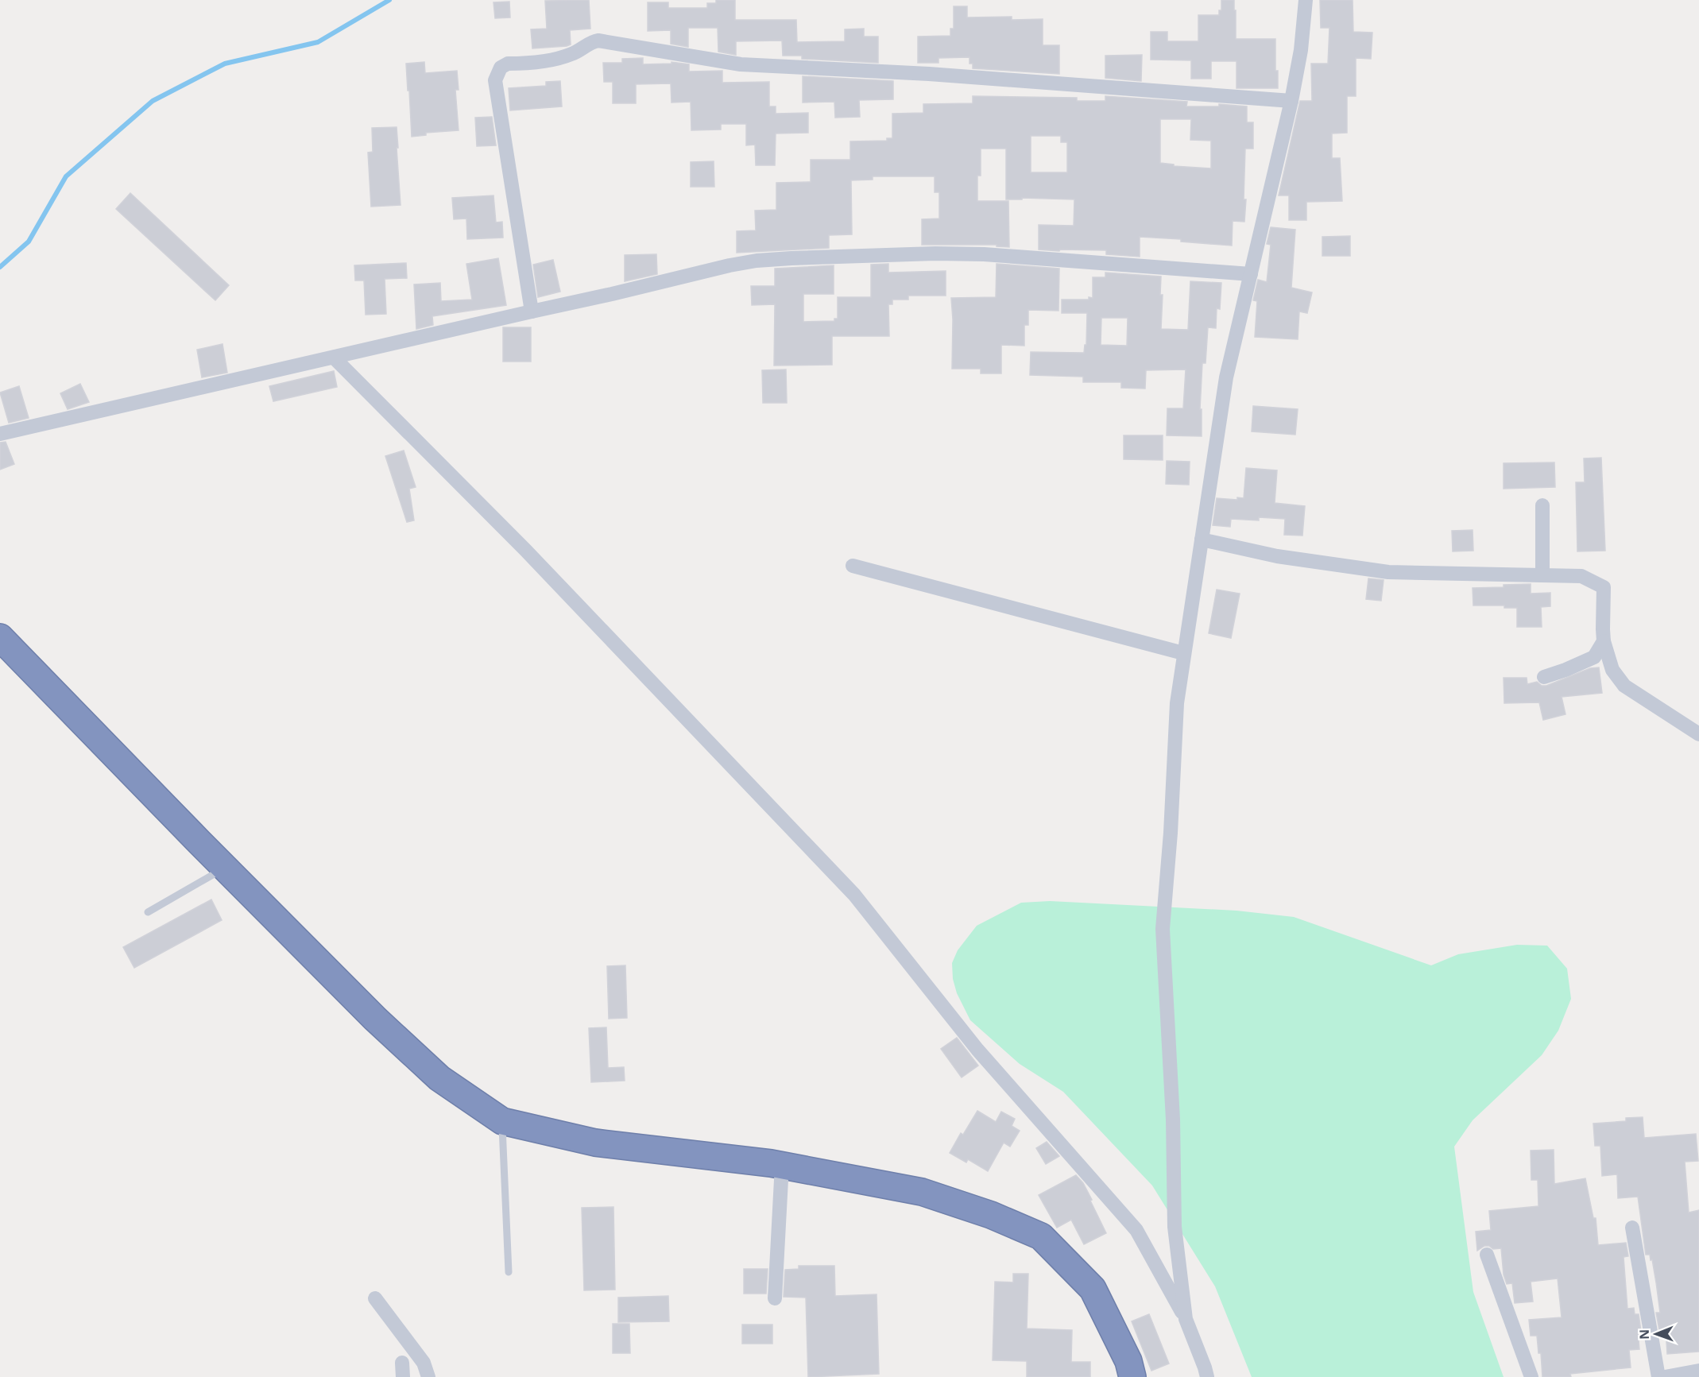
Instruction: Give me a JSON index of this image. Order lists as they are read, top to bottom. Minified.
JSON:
{"north":"left"}
